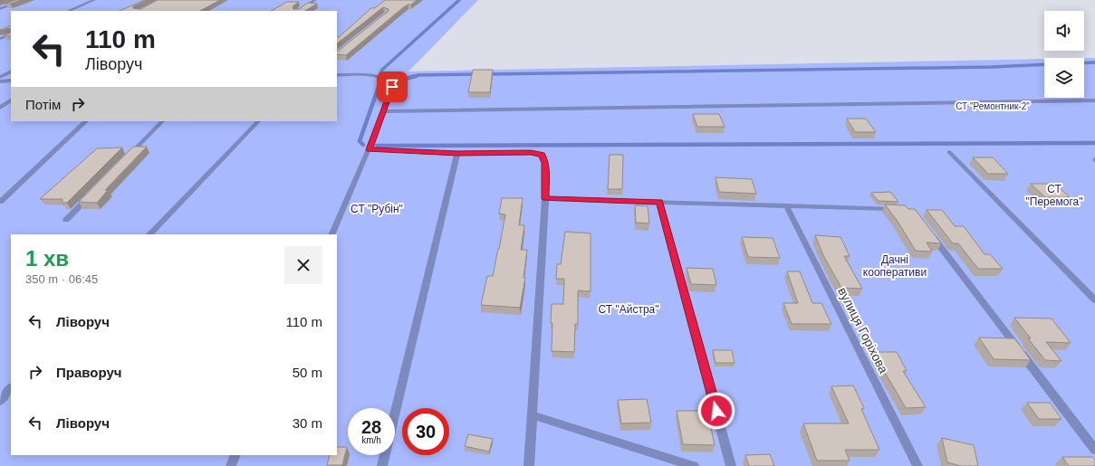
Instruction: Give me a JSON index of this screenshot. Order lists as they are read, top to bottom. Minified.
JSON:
{"streets":{"street":["вулиця Горіхова"]},"parks":["СТ \"Ремонтник-2\"","СТ \"Перемога\"","СТ \"Рубін\"","Дачні кооперативи","СТ \"Айстра\""],"page":{"turn":["110 m","Ліворуч"],"then":"Потім","heading":["1 хв","350 m · 06:45"],"list":[{"name":"Ліворуч","value":"110 m"},{"name":"Праворуч","value":"50 m"},{"name":"Ліворуч","value":"30 m"}],"speed":"28 km/h","limit":"30"}}
